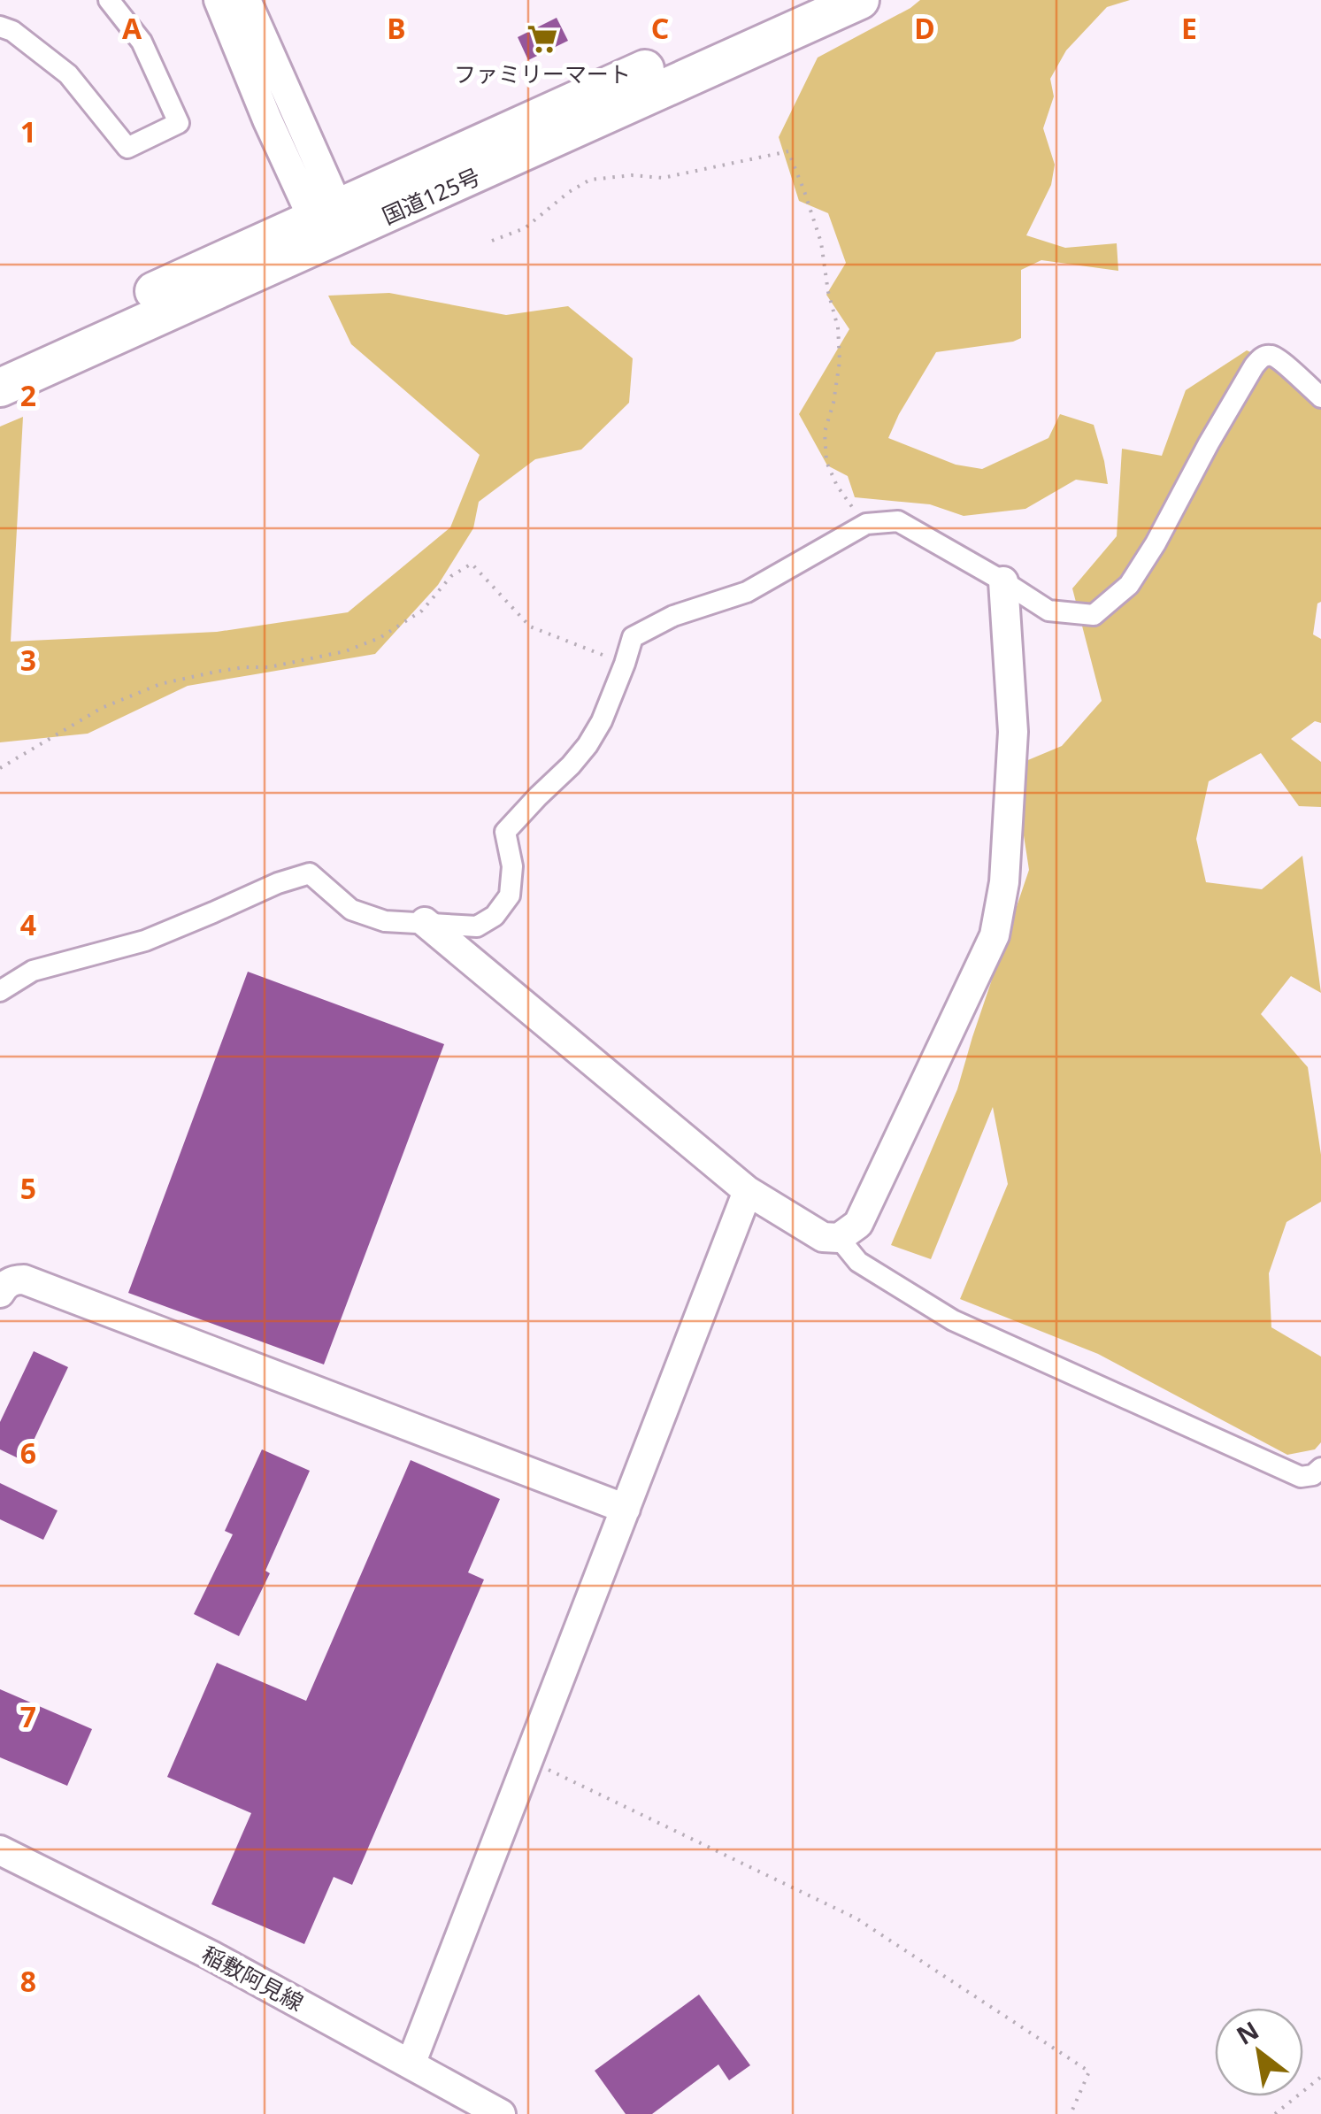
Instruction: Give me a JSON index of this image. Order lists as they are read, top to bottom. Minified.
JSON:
{"streets":{"highway":["国道125号"],"street":["稲敷阿見線"]},"places":{"supermarket":["ファミリーマート"]},"north":"top left","grid":{"columns":["A","B","C","D","E"],"rows":["1","2","3","4","5","6","7","8"]}}
